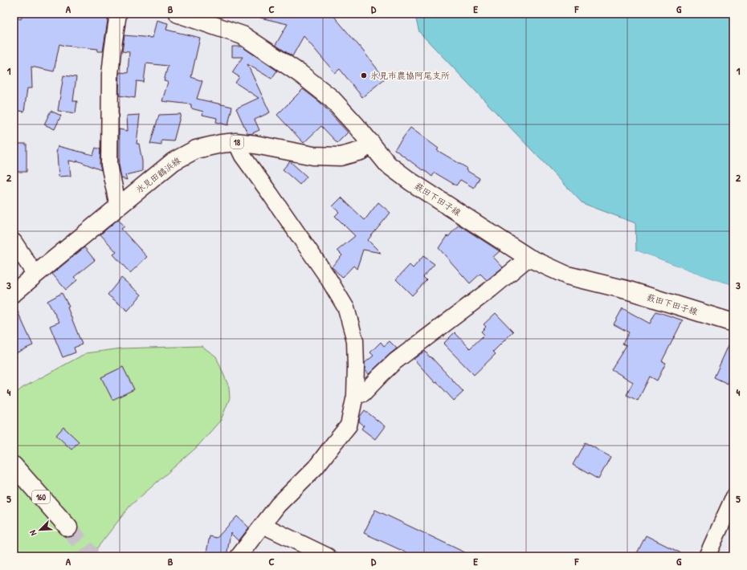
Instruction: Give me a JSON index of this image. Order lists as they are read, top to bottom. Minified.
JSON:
{"streets":{"main road":["18","氷見田鶴浜線","薮田下田子線","160"]},"crossings":[["氷見田鶴浜線","薮田下田子線"]],"places":["氷見市農協阿尾支所"],"north":"bottom left","grid":{"columns":["A","B","C","D","E","F","G"],"rows":["1","2","3","4","5"]}}
